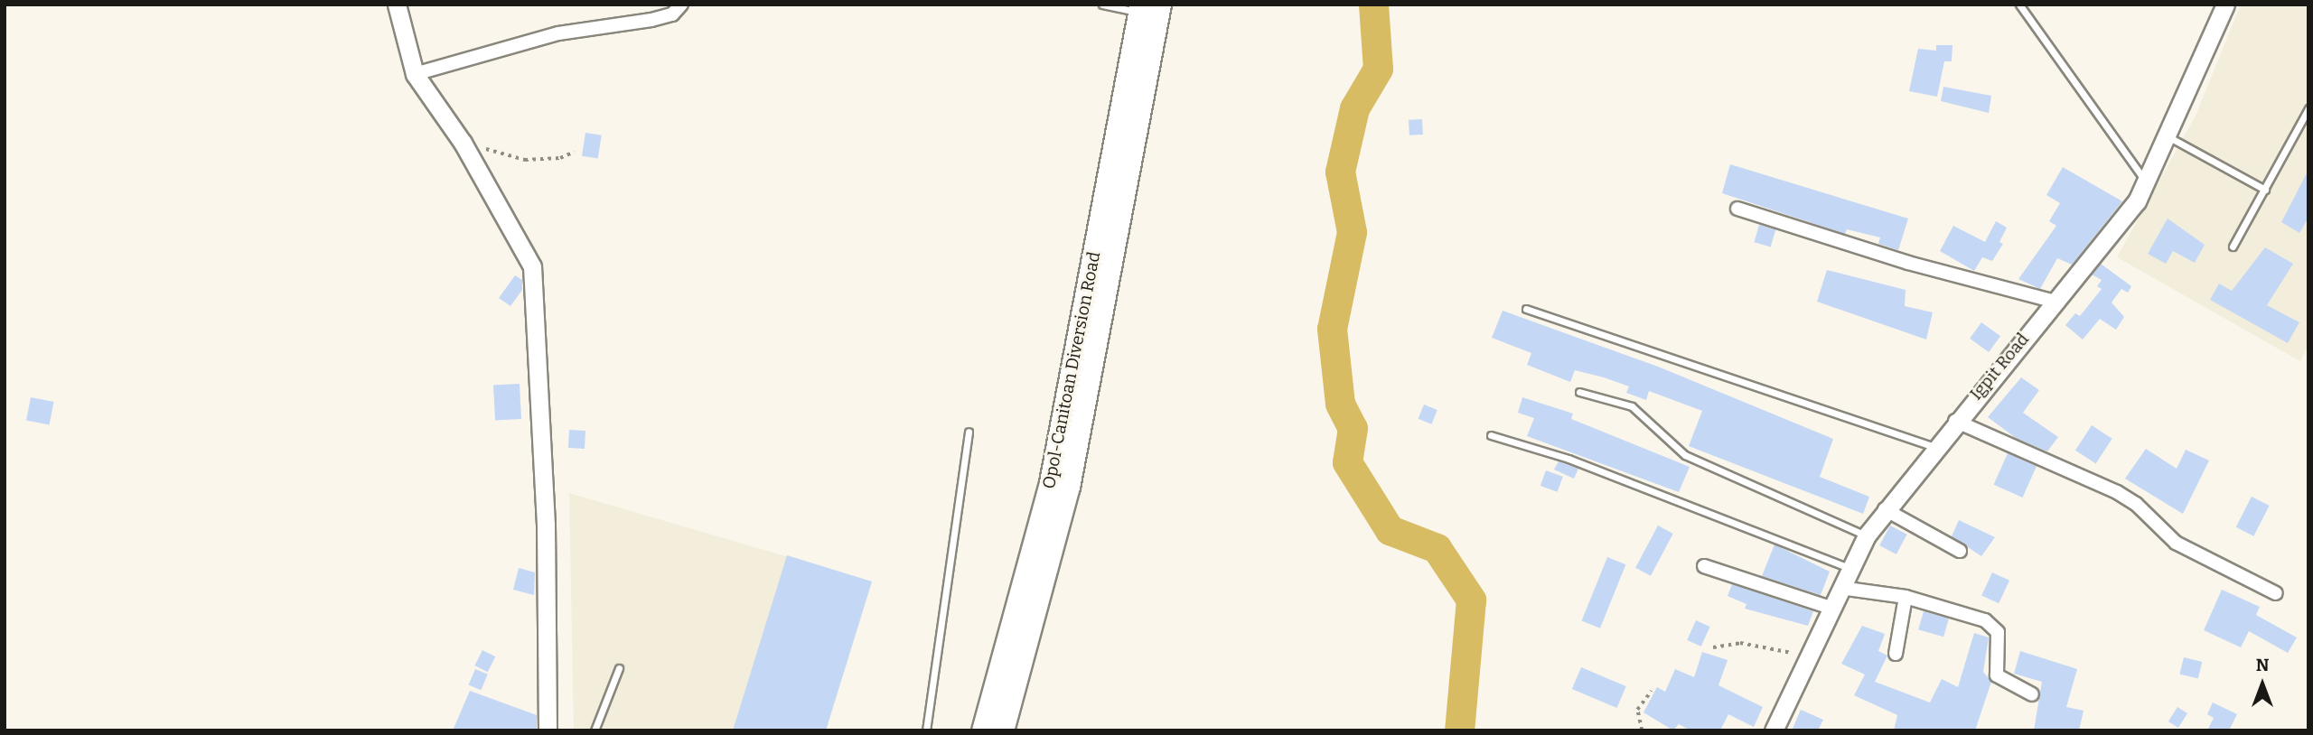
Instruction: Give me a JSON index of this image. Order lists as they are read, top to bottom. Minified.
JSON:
{"streets":{"main road":["Opol-Canitoan Diversion Road"],"street":["Igpit Road"]},"north":"top"}
